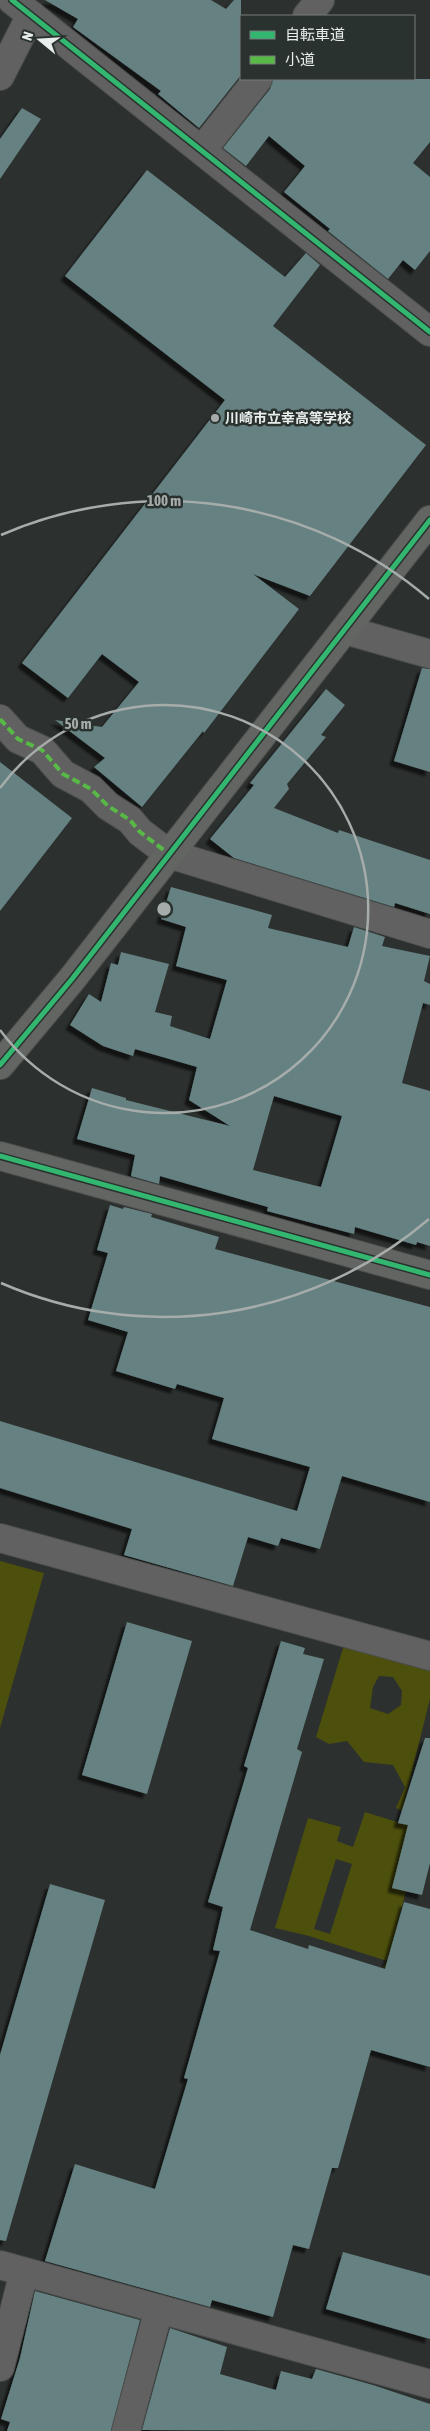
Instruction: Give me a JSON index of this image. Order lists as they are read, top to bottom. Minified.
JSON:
{"places":["川崎市立幸高等学校"],"legend":["自転車道","小道"],"north":"left","rings":["100 m","50 m"]}
